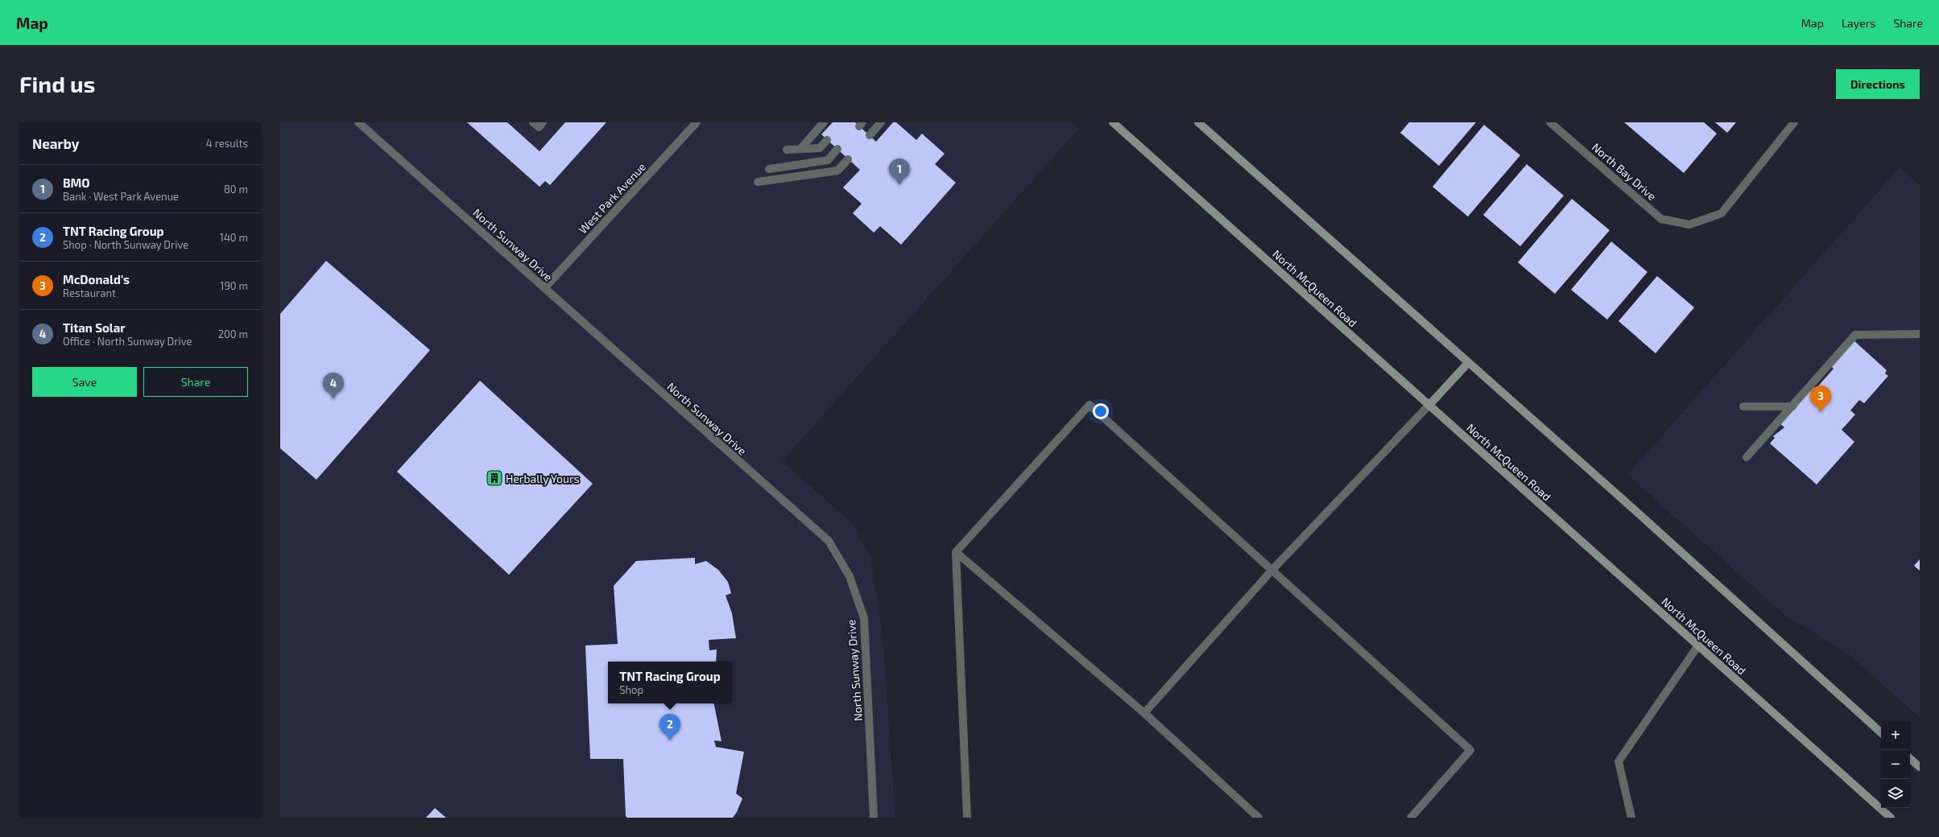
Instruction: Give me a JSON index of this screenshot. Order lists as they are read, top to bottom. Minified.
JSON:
{"streets":{"main road":["North McQueen Road"],"street":["North Bay Drive","West Park Avenue","North Sunway Drive"]},"crossings":[["West Park Avenue","North Sunway Drive"]],"places":{"building":["Herbally Yours"]},"page":{"header":"Map","nav":["Map","Layers","Share"],"buttons":["Directions",["Save","Share"]],"title":"Find us","heading":["Nearby","4 results"],"pins":["1","4","3","2"],"list":[{"mark":"1","name":"BMO","note":"Bank · West Park Avenue","value":"80 m"},{"mark":"2","name":"TNT Racing Group","note":"Shop · North Sunway Drive","value":"140 m"},{"mark":"3","name":"McDonald's","note":"Restaurant","value":"190 m"},{"mark":"4","name":"Titan Solar","note":"Office · North Sunway Drive","value":"200 m"}],"popup":["TNT Racing Group","Shop"],"map_buttons":["+","−"]}}
